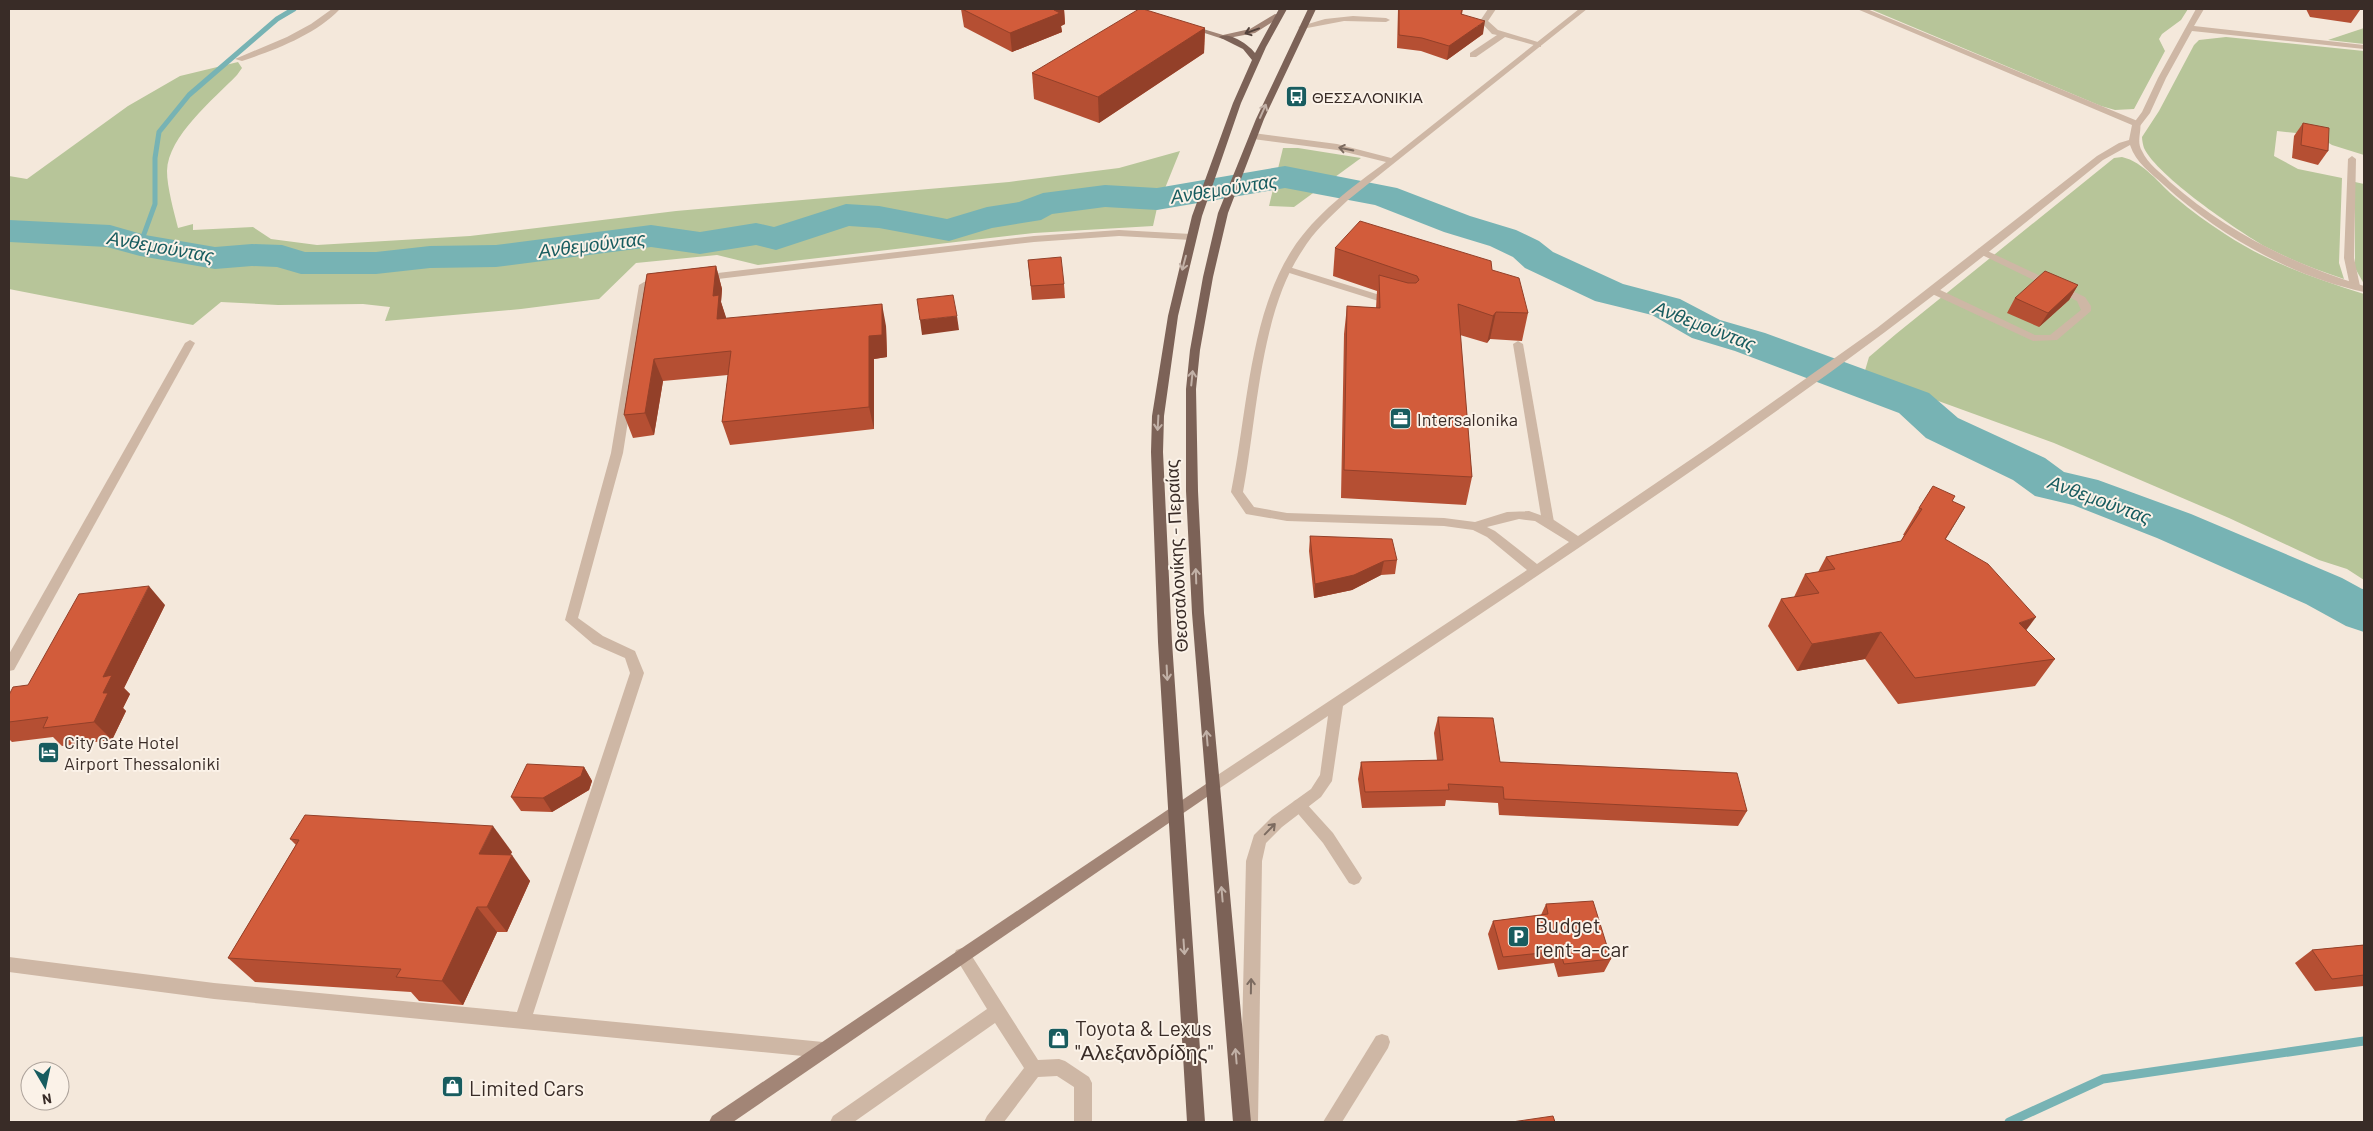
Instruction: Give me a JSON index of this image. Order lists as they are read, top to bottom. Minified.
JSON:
{"streets":{"main road":["Θεσσαλονίκης - Περαίας"]},"water":["Ανθεμούντας"],"places":{"bus stop":["ΘΕΣΣΑΛΟΝΙΚΙΑ"],"office":["Intersalonika"],"hotel":["City Gate Hotel Airport Thessaloniki"],"parking":["Budget rent-a-car"],"shop":["Toyota & Lexus \"Αλεξανδρίδης\"","Limited Cars"]},"north":"bottom"}
